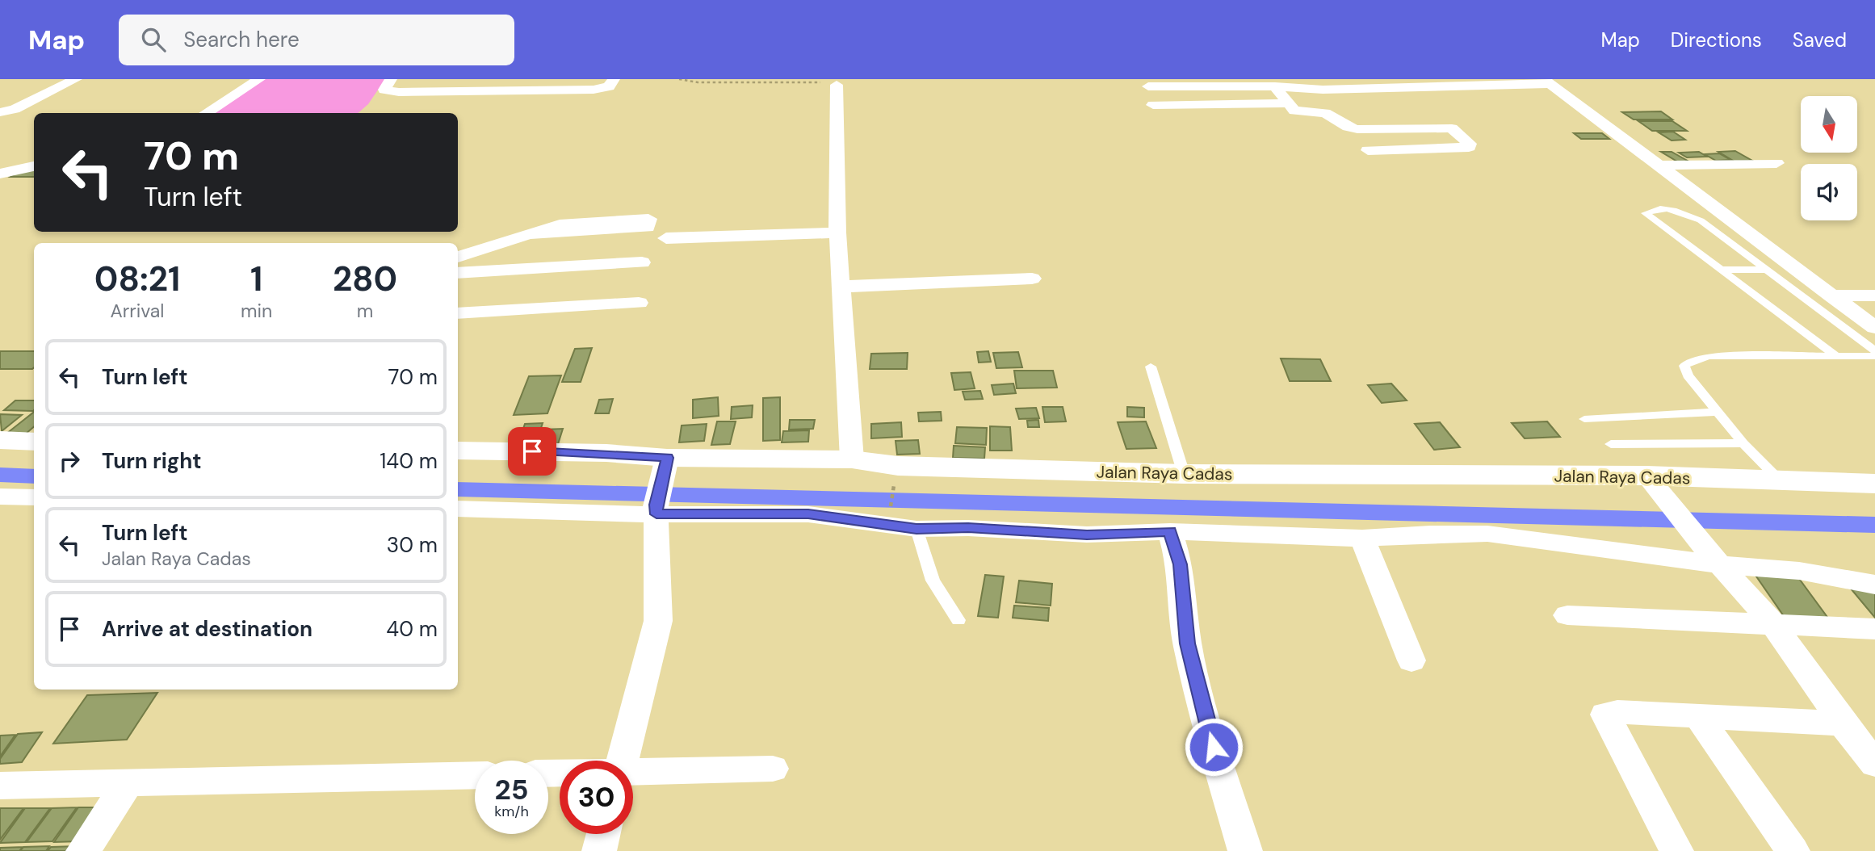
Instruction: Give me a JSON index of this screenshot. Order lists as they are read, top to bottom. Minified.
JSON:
{"streets":{"street":["Jalan Raya Cadas"]},"north":"bottom","page":{"header":"Map","search":"Search here","nav":["Map","Directions","Saved"],"turn":["70 m","Turn left"],"eta":["08:21","Arrival","1","min","280","m"],"list":[{"name":"Turn left","value":"70 m"},{"name":"Turn right","value":"140 m"},{"name":"Turn left","note":"Jalan Raya Cadas","value":"30 m"},{"name":"Arrive at destination","value":"40 m"}],"speed":"25 km/h","limit":"30"}}
